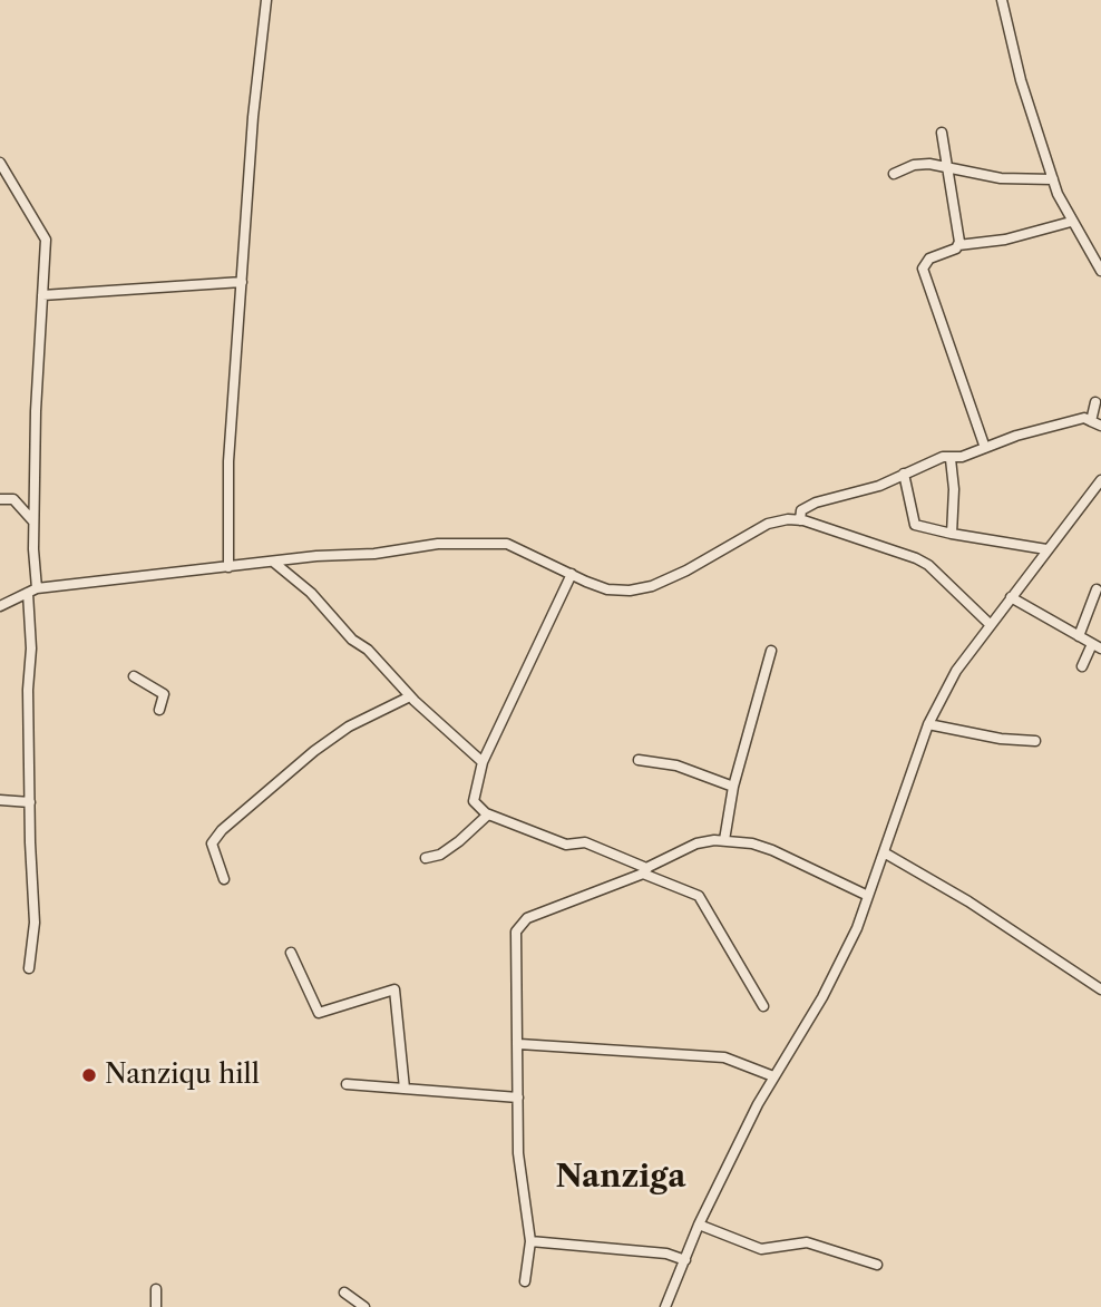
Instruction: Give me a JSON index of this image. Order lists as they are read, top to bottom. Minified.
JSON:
{"districts":["Nanziga"],"places":["Nanziqu hill"]}
